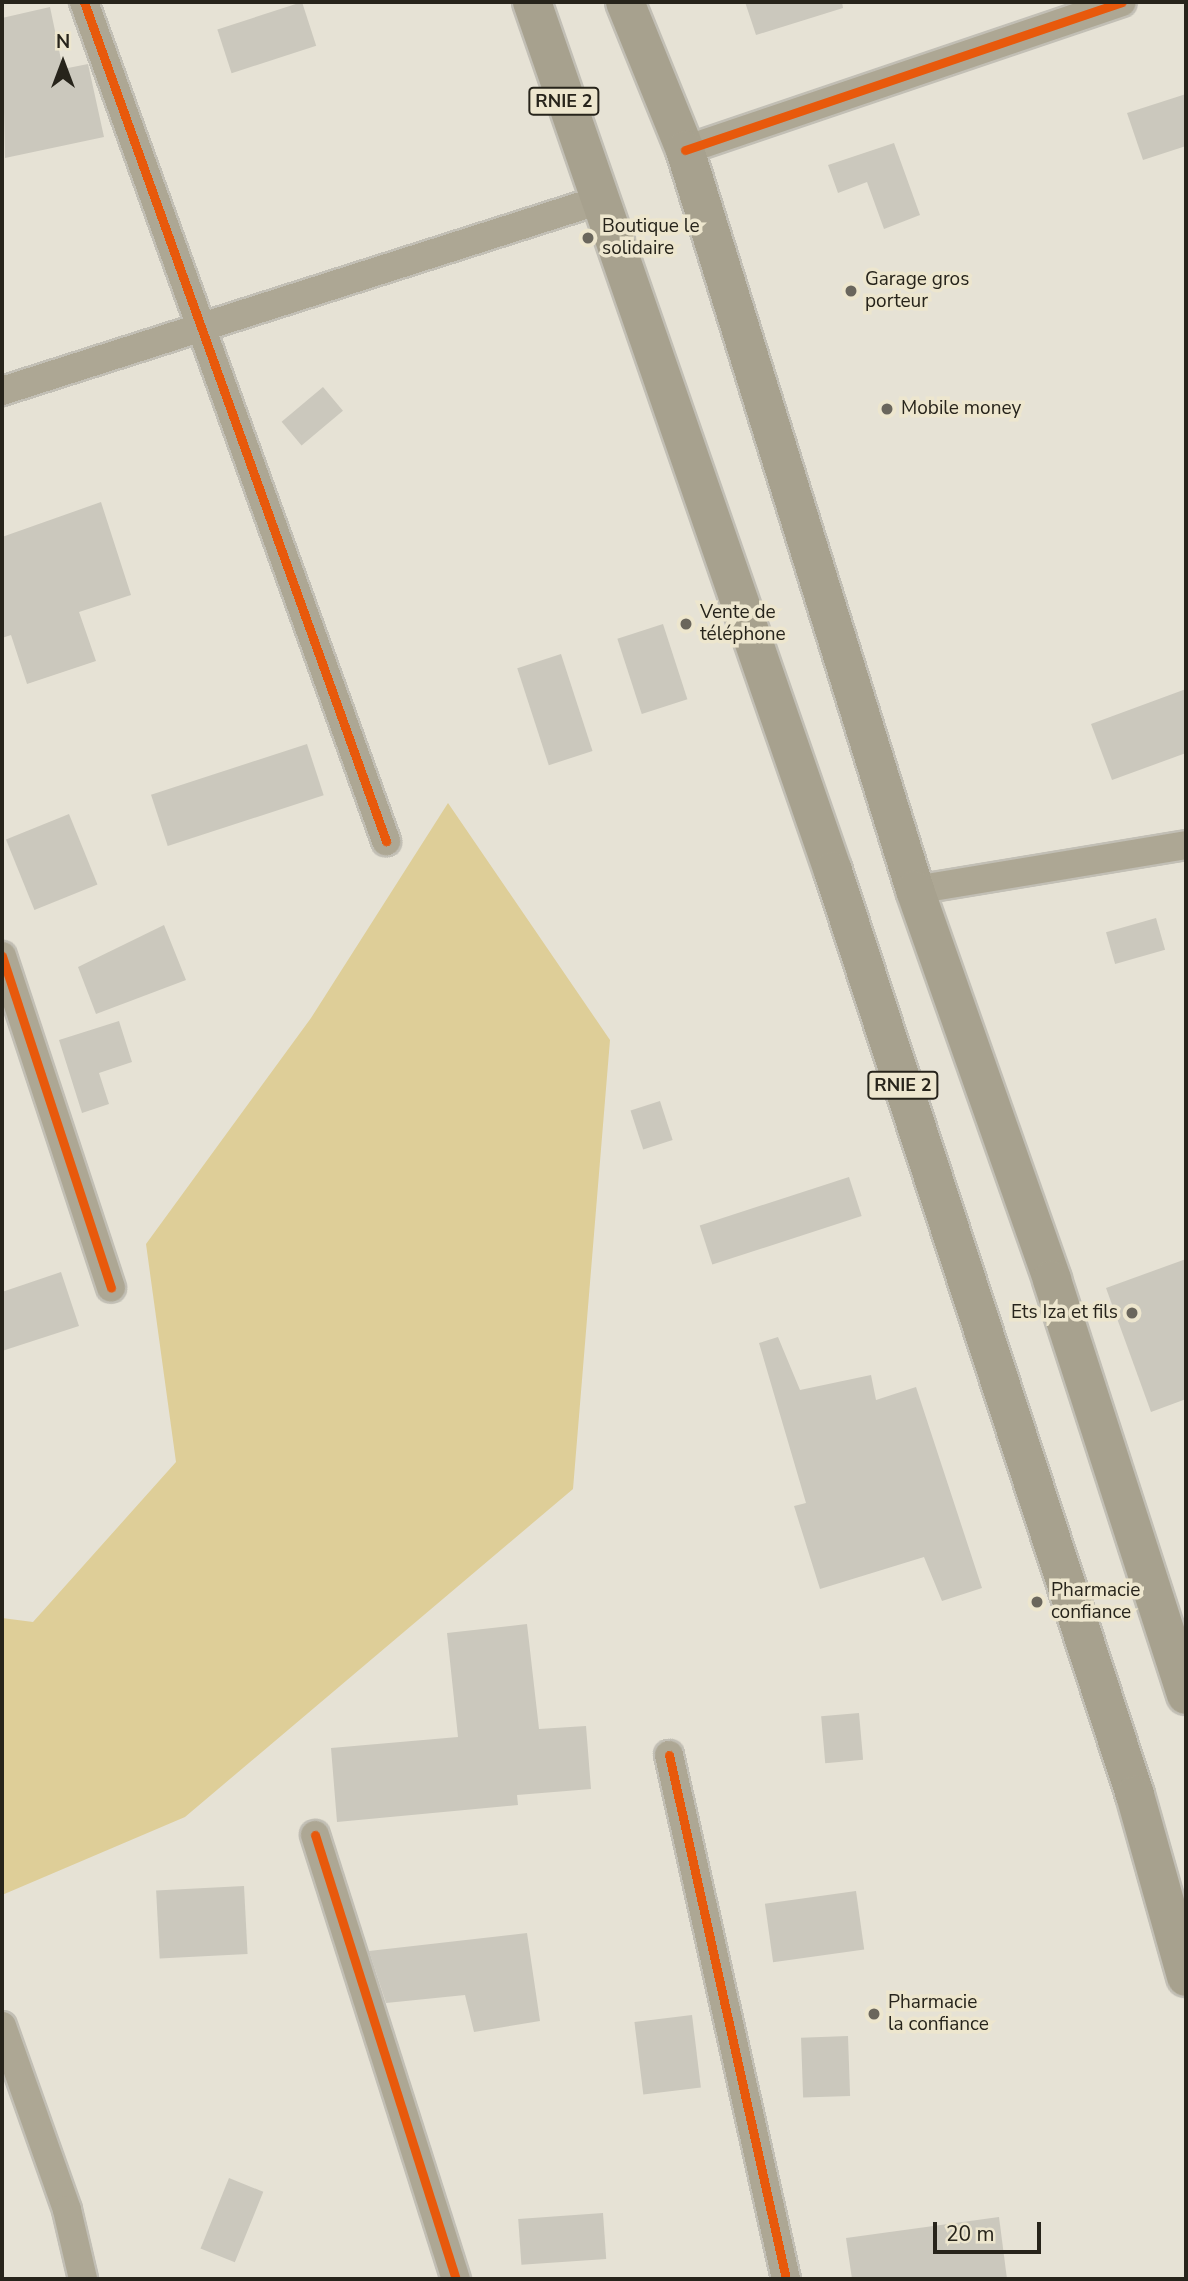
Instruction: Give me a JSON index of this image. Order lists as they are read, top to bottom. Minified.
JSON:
{"streets":{"main road":["RNIE 2"]},"places":["Boutique le solidaire","Garage gros porteur","Mobile money","Vente de téléphone","Ets Iza et fils","Pharmacie confiance","Pharmacie la confiance"],"scale_bar":"20 m","north":"top"}
